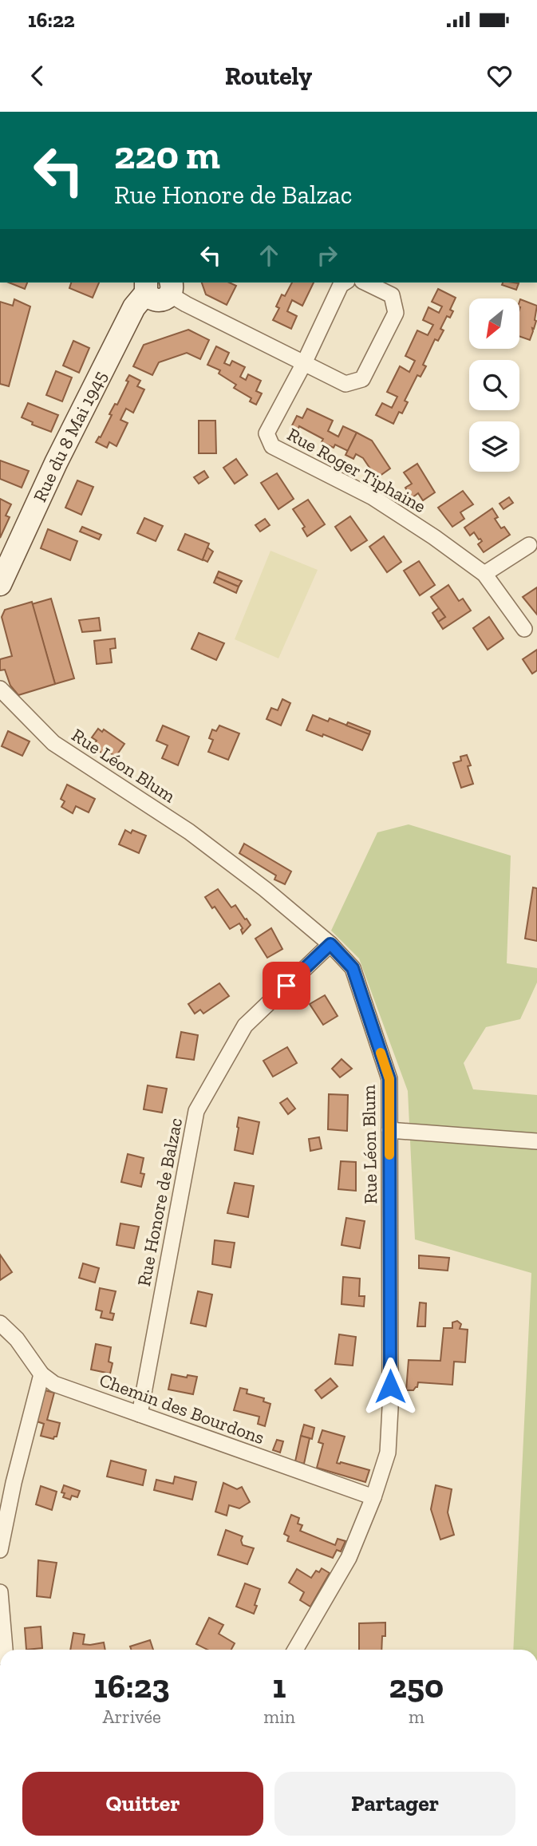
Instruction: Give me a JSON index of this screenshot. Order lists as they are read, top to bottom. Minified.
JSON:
{"streets":{"street":["Rue du 8 Mai 1945","Rue Roger Tiphaine","Rue Léon Blum","Rue Honore de Balzac","Chemin des Bourdons"]},"crossings":[["Rue Léon Blum","Rue Honore de Balzac"],["Rue Léon Blum","Chemin des Bourdons"],["Rue Honore de Balzac","Chemin des Bourdons"]],"north":"bottom left","page":{"status":"16:22","header":"Routely","turn":["220 m","Rue Honore de Balzac"],"eta":["16:23","Arrivée","1","min","250","m"],"buttons":["Quitter","Partager"]}}
